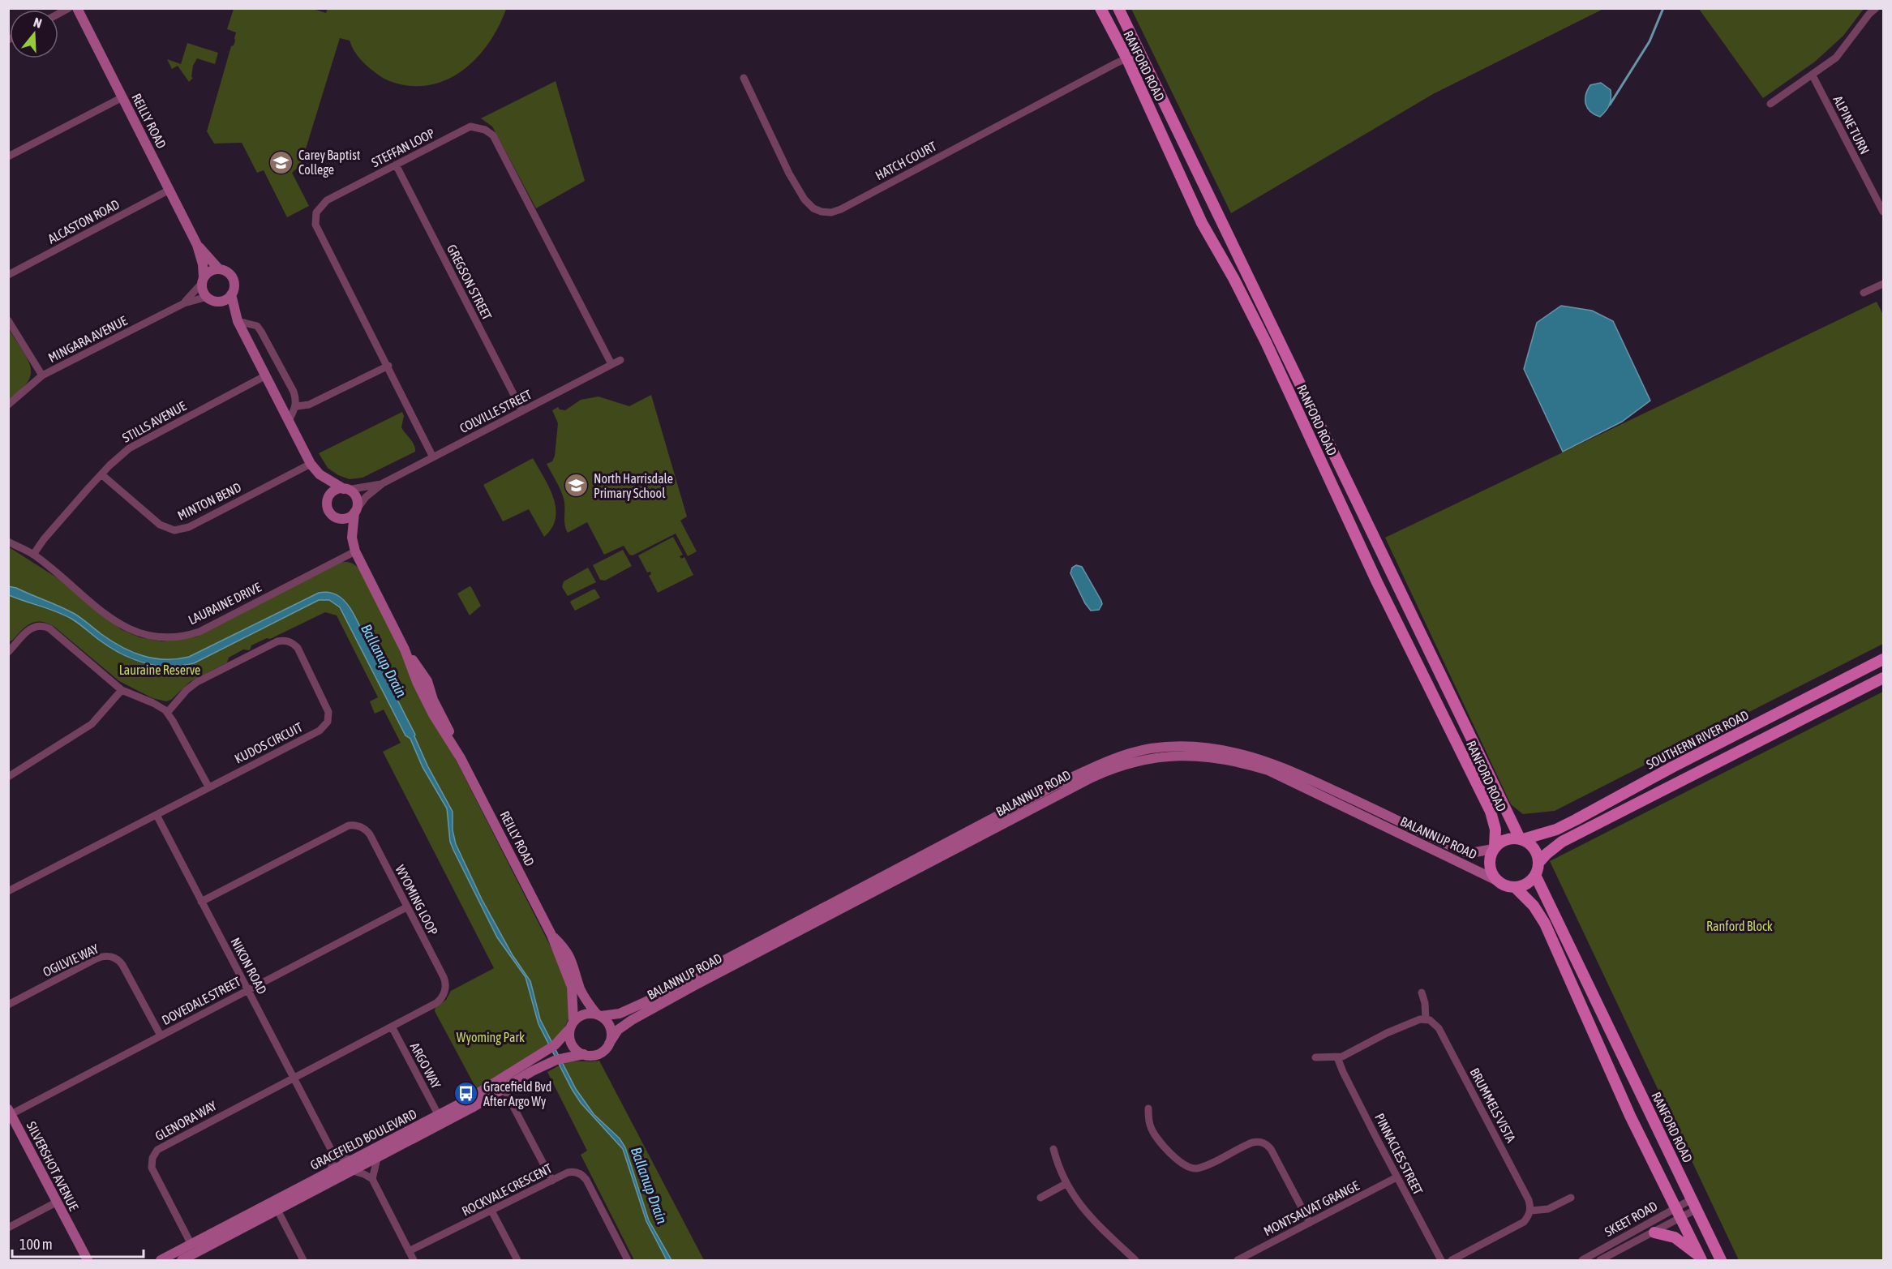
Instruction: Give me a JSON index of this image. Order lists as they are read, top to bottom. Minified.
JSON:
{"streets":{"main road":["RANFORD ROAD","SOUTHERN RIVER ROAD"],"street":["REILLY ROAD","ALPINE TURN","STEFFAN LOOP","HATCH COURT","ALCASTON ROAD","GREGSON STREET","MINGARA AVENUE","COLVILLE STREET","STILLS AVENUE","MINTON BEND","LAURAINE DRIVE","KUDOS CIRCUIT","BALANNUP ROAD","WYOMING LOOP","OGILVIE WAY","NIKON ROAD","DOVEDALE STREET","ARGO WAY","BRUMMELS VISTA","GLENORA WAY","GRACEFIELD BOULEVARD","PINNACLES STREET","SILVERSHOT AVENUE","ROCKVALE CRESCENT","MONTSALVAT GRANGE","SKEET ROAD"]},"crossings":[["RANFORD ROAD","HATCH COURT"],["RANFORD ROAD","SOUTHERN RIVER ROAD"],["RANFORD ROAD","BALANNUP ROAD"],["RANFORD ROAD","SKEET ROAD"],["REILLY ROAD","ALCASTON ROAD"],["REILLY ROAD","MINGARA AVENUE"],["REILLY ROAD","COLVILLE STREET"],["REILLY ROAD","LAURAINE DRIVE"],["REILLY ROAD","BALANNUP ROAD"],["REILLY ROAD","GRACEFIELD BOULEVARD"],["STEFFAN LOOP","GREGSON STREET"],["STEFFAN LOOP","COLVILLE STREET"],["GREGSON STREET","COLVILLE STREET"],["STILLS AVENUE","MINTON BEND"],["STILLS AVENUE","LAURAINE DRIVE"],["SOUTHERN RIVER ROAD","BALANNUP ROAD"],["KUDOS CIRCUIT","NIKON ROAD"],["BALANNUP ROAD","GRACEFIELD BOULEVARD"],["WYOMING LOOP","NIKON ROAD"],["WYOMING LOOP","DOVEDALE STREET"],["WYOMING LOOP","ARGO WAY"],["WYOMING LOOP","GLENORA WAY"],["OGILVIE WAY","DOVEDALE STREET"],["NIKON ROAD","DOVEDALE STREET"],["NIKON ROAD","GLENORA WAY"],["DOVEDALE STREET","SILVERSHOT AVENUE"],["ARGO WAY","GRACEFIELD BOULEVARD"],["GLENORA WAY","GRACEFIELD BOULEVARD"],["PINNACLES STREET","MONTSALVAT GRANGE"]],"water":["Ballanup Drain"],"parks":["Lauraine Reserve","Ranford Block","Wyoming Park"],"places":{"school or university":["Carey Baptist College","North Harrisdale Primary School"],"bus stop":["Gracefield Bvd After Argo Wy"]},"scale_bar":"100 m","north":"top"}
